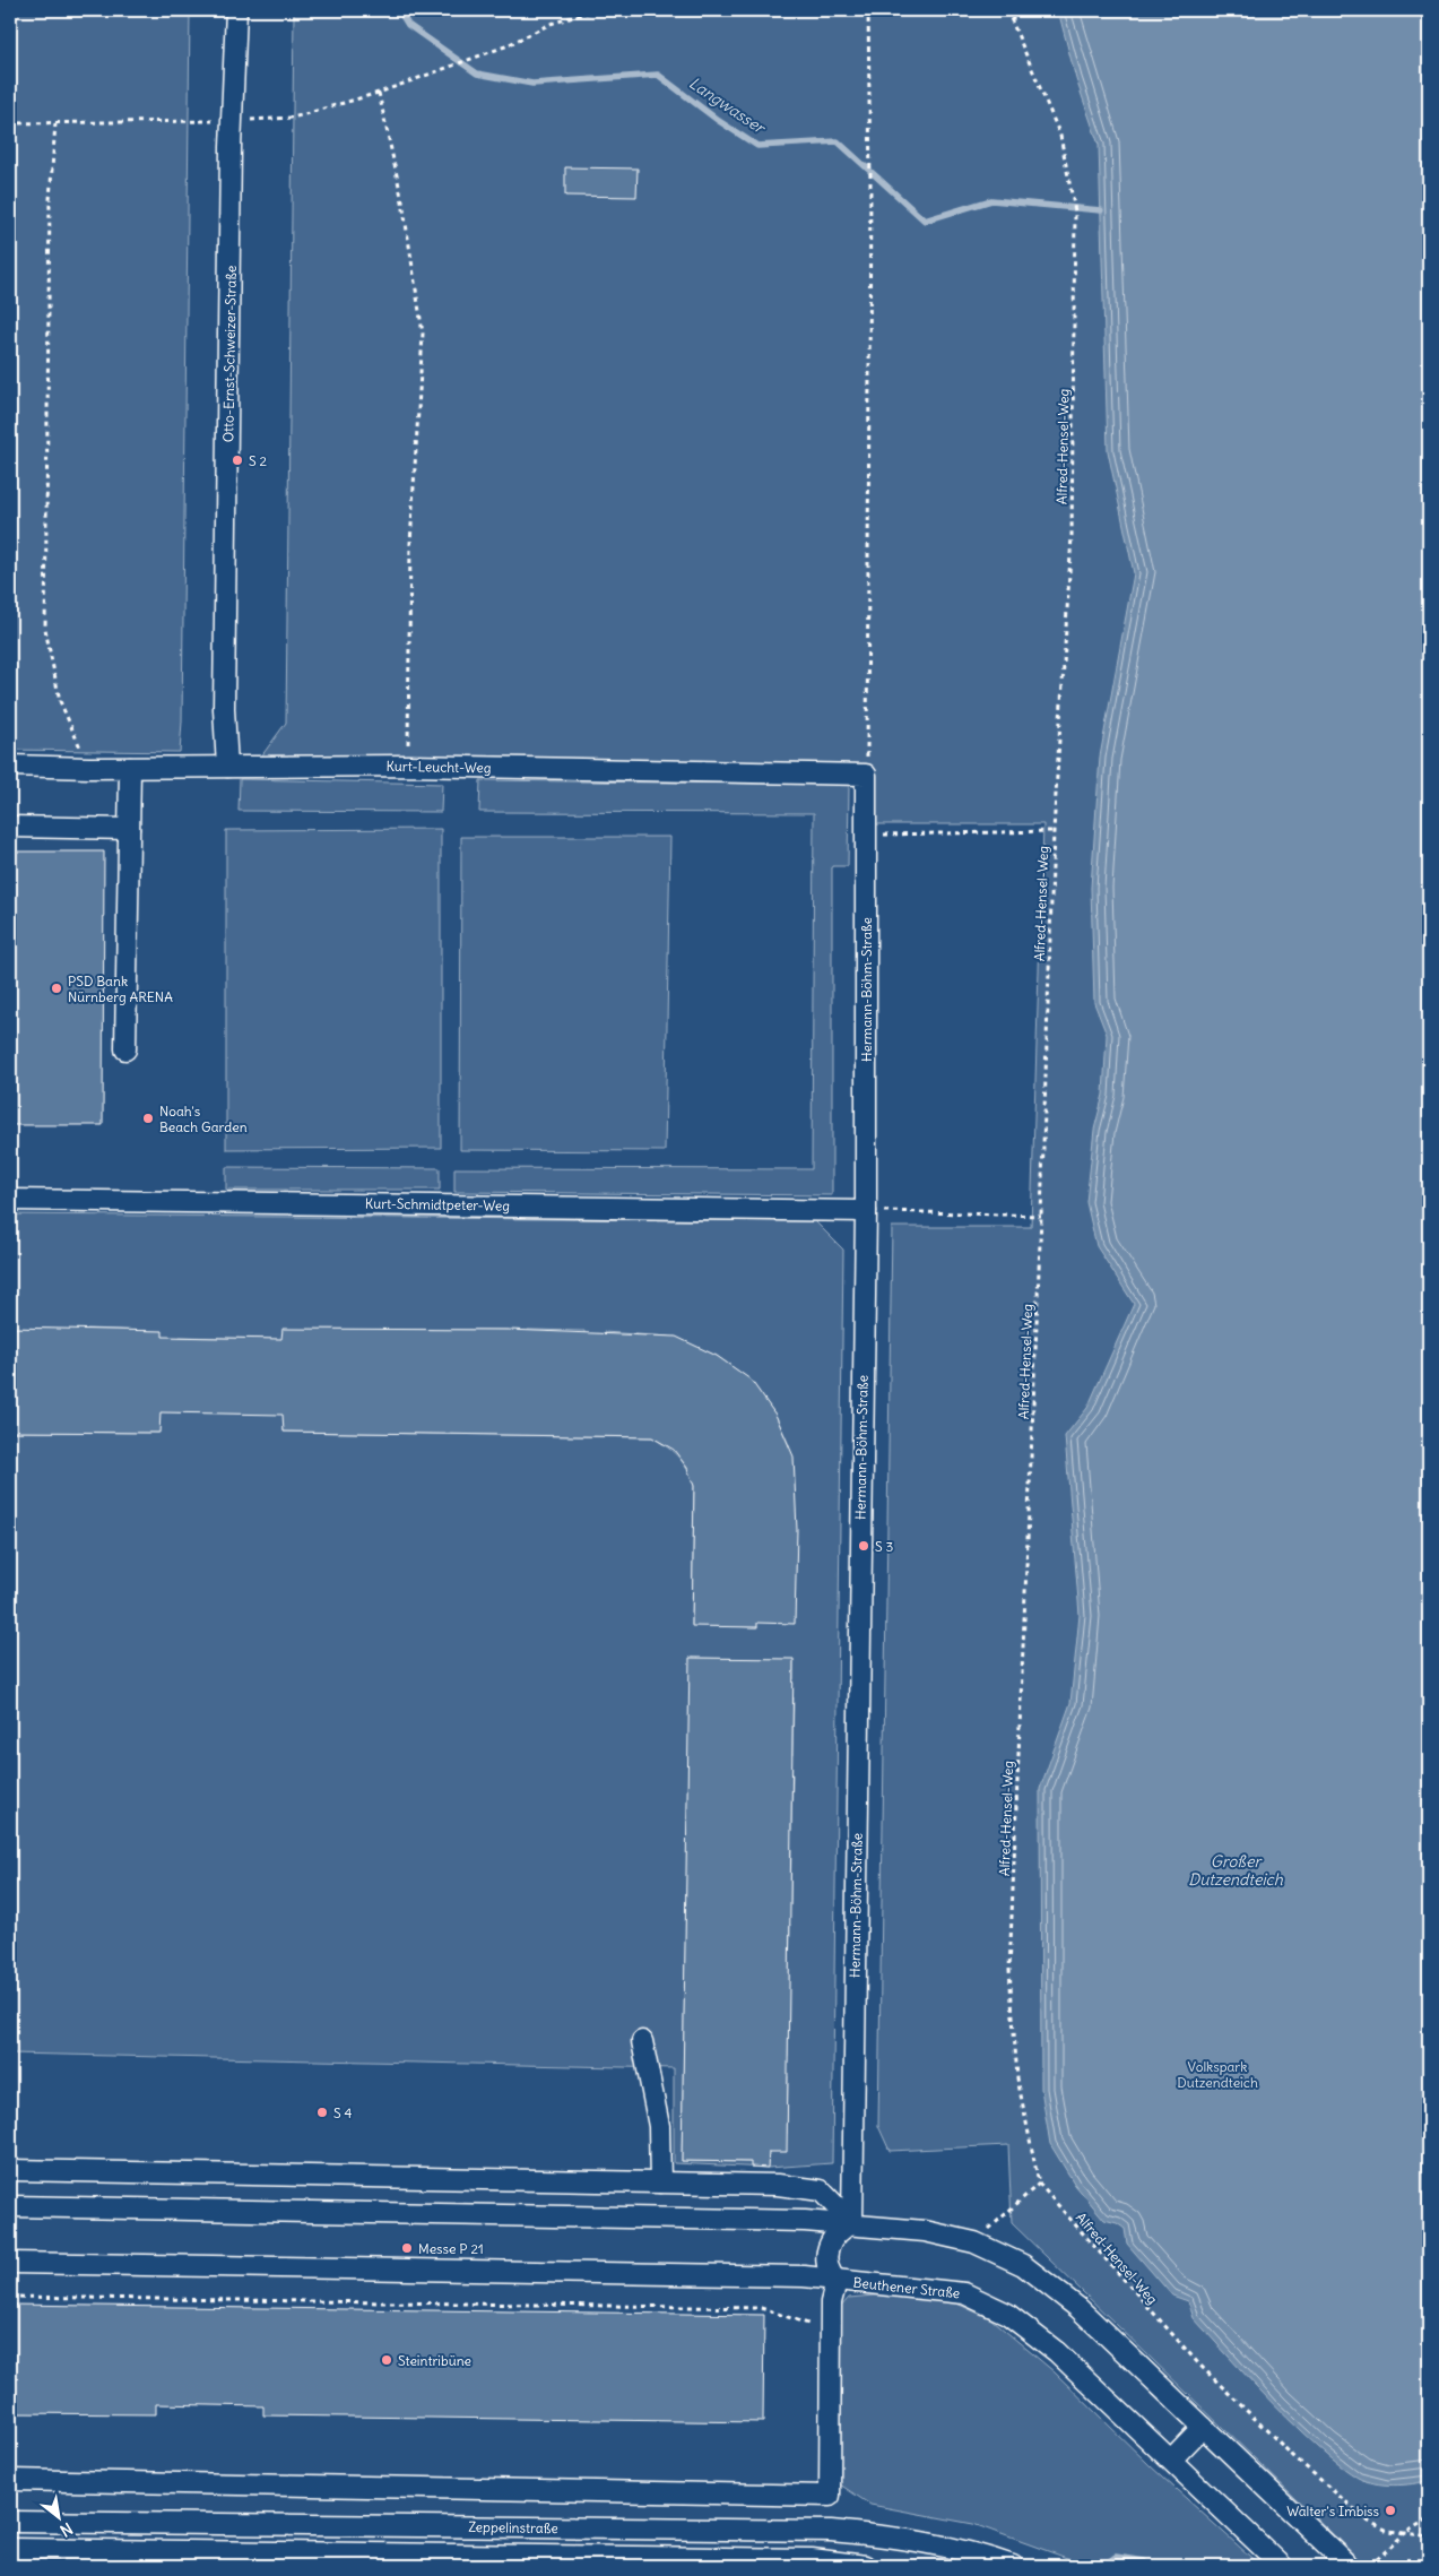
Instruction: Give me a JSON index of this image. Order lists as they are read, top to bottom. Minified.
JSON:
{"streets":{"street":["Otto-Ernst-Schweizer-Straße","Kurt-Leucht-Weg","Hermann-Böhm-Straße","Kurt-Schmidtpeter-Weg","Beuthener Straße","Zeppelinstraße"],"path":["Alfred-Hensel-Weg"]},"crossings":[["Otto-Ernst-Schweizer-Straße","Kurt-Leucht-Weg"],["Kurt-Leucht-Weg","Hermann-Böhm-Straße"],["Hermann-Böhm-Straße","Kurt-Schmidtpeter-Weg"],["Hermann-Böhm-Straße","Beuthener Straße"]],"water":["Langwasser","Großer Dutzendteich"],"parks":["Volkspark Dutzendteich"],"places":["S 2","PSD Bank Nürnberg ARENA","Noah's Beach Garden","S 3","S 4","Messe P 21","Steintribüne","Walter's Imbiss"],"north":"bottom right"}
